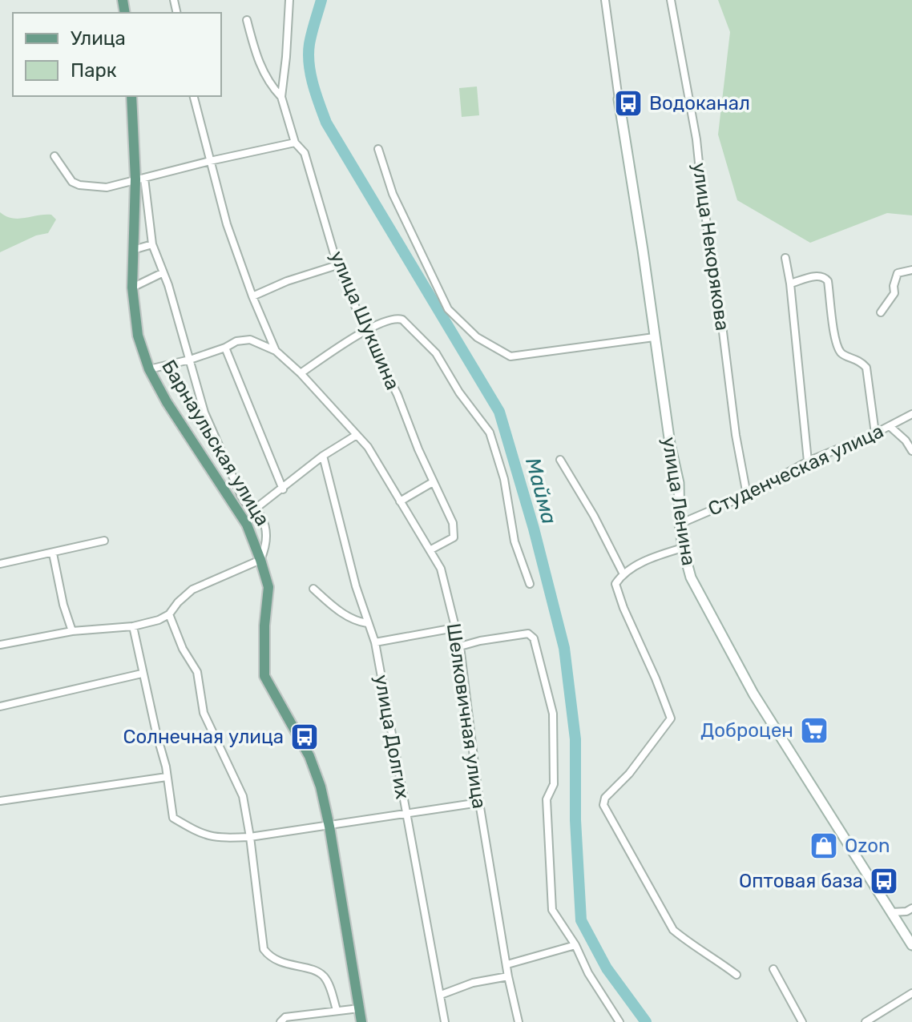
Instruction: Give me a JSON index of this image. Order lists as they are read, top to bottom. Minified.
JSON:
{"streets":{"main road":["Барнаульская улица"],"street":["улица Некорякова","улица Шукшина","Студенческая улица","улица Ленина","Шелковичная улица","улица Долгих"]},"crossings":[["улица Некорякова","Студенческая улица"],["улица Шукшина","Шелковичная улица"],["Студенческая улица","улица Ленина"]],"water":["Майма"],"places":{"bus stop":["Водоканал","Солнечная улица","Оптовая база"],"supermarket":["Доброцен"],"shop":["Ozon"]},"legend":["Улица","Парк"]}
